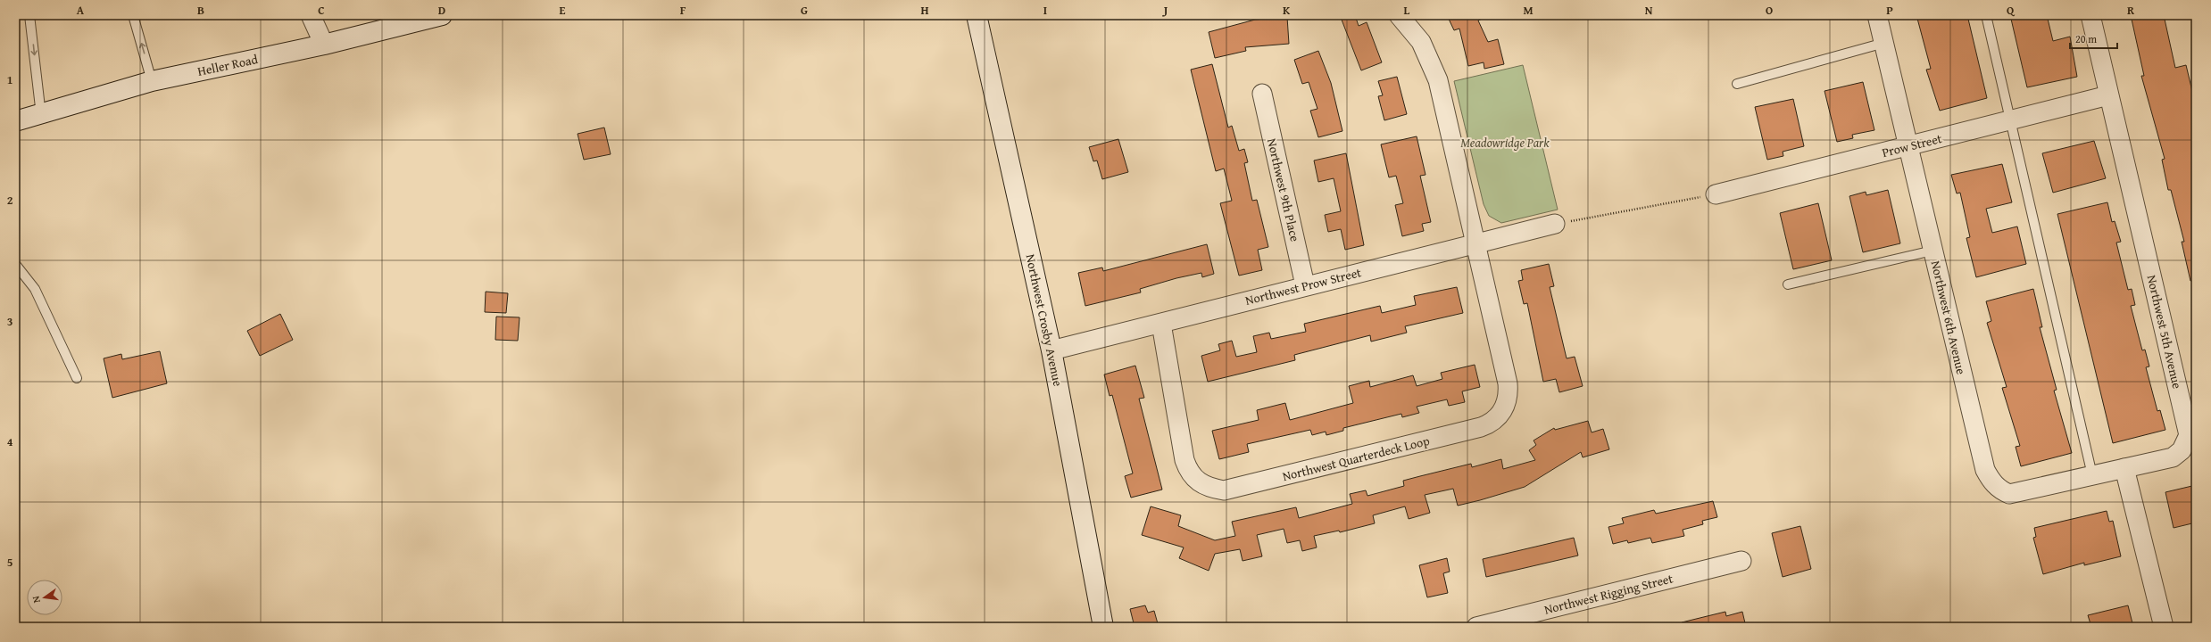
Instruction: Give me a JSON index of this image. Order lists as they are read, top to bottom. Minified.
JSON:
{"streets":{"street":["Heller Road","Prow Street","Northwest 9th Place","Northwest Prow Street","Northwest 6th Avenue","Northwest Crosby Avenue","Northwest 5th Avenue","Northwest Quarterdeck Loop","Northwest Rigging Street"]},"crossings":[["Prow Street","Northwest 6th Avenue"],["Prow Street","Northwest 5th Avenue"],["Northwest 9th Place","Northwest Prow Street"],["Northwest Prow Street","Northwest Crosby Avenue"],["Northwest Prow Street","Northwest Quarterdeck Loop"],["Northwest 6th Avenue","Northwest 5th Avenue"]],"parks":["Meadowridge Park"],"scale_bar":"20 m","north":"left","grid":{"columns":["A","B","C","D","E","F","G","H","I","J","K","L","M","N","O","P","Q","R"],"rows":["1","2","3","4","5"]}}
